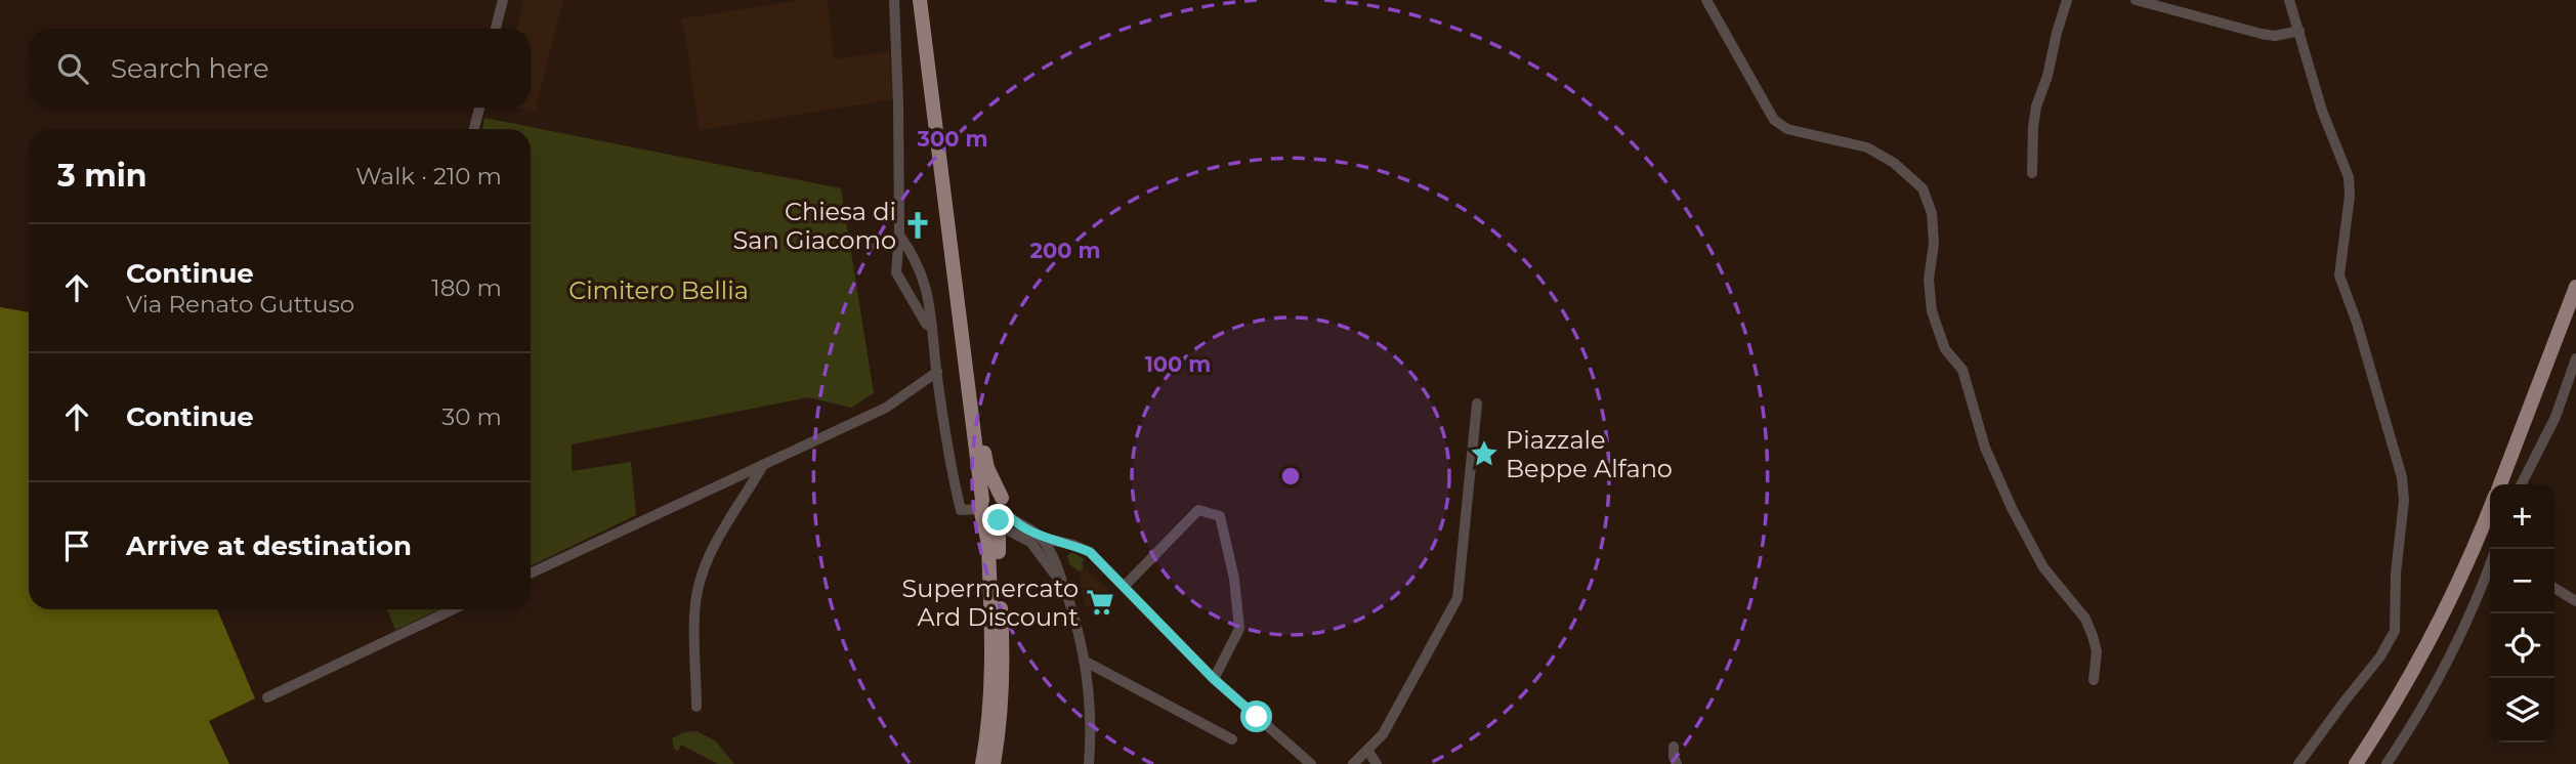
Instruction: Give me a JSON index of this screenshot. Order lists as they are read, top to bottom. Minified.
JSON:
{"parks":["Cimitero Bellia"],"places":{"church":["Chiesa di San Giacomo"],"place":["Piazzale Beppe Alfano"],"supermarket":["Supermercato Ard Discount"]},"page":{"search":"Search here","heading":["3 min","Walk · 210 m"],"list":[["Continue","Via Renato Guttuso","180 m"],["Continue","30 m"],"Arrive at destination"],"map_buttons":["+","−"]},"rings":["300 m","200 m","100 m"]}
